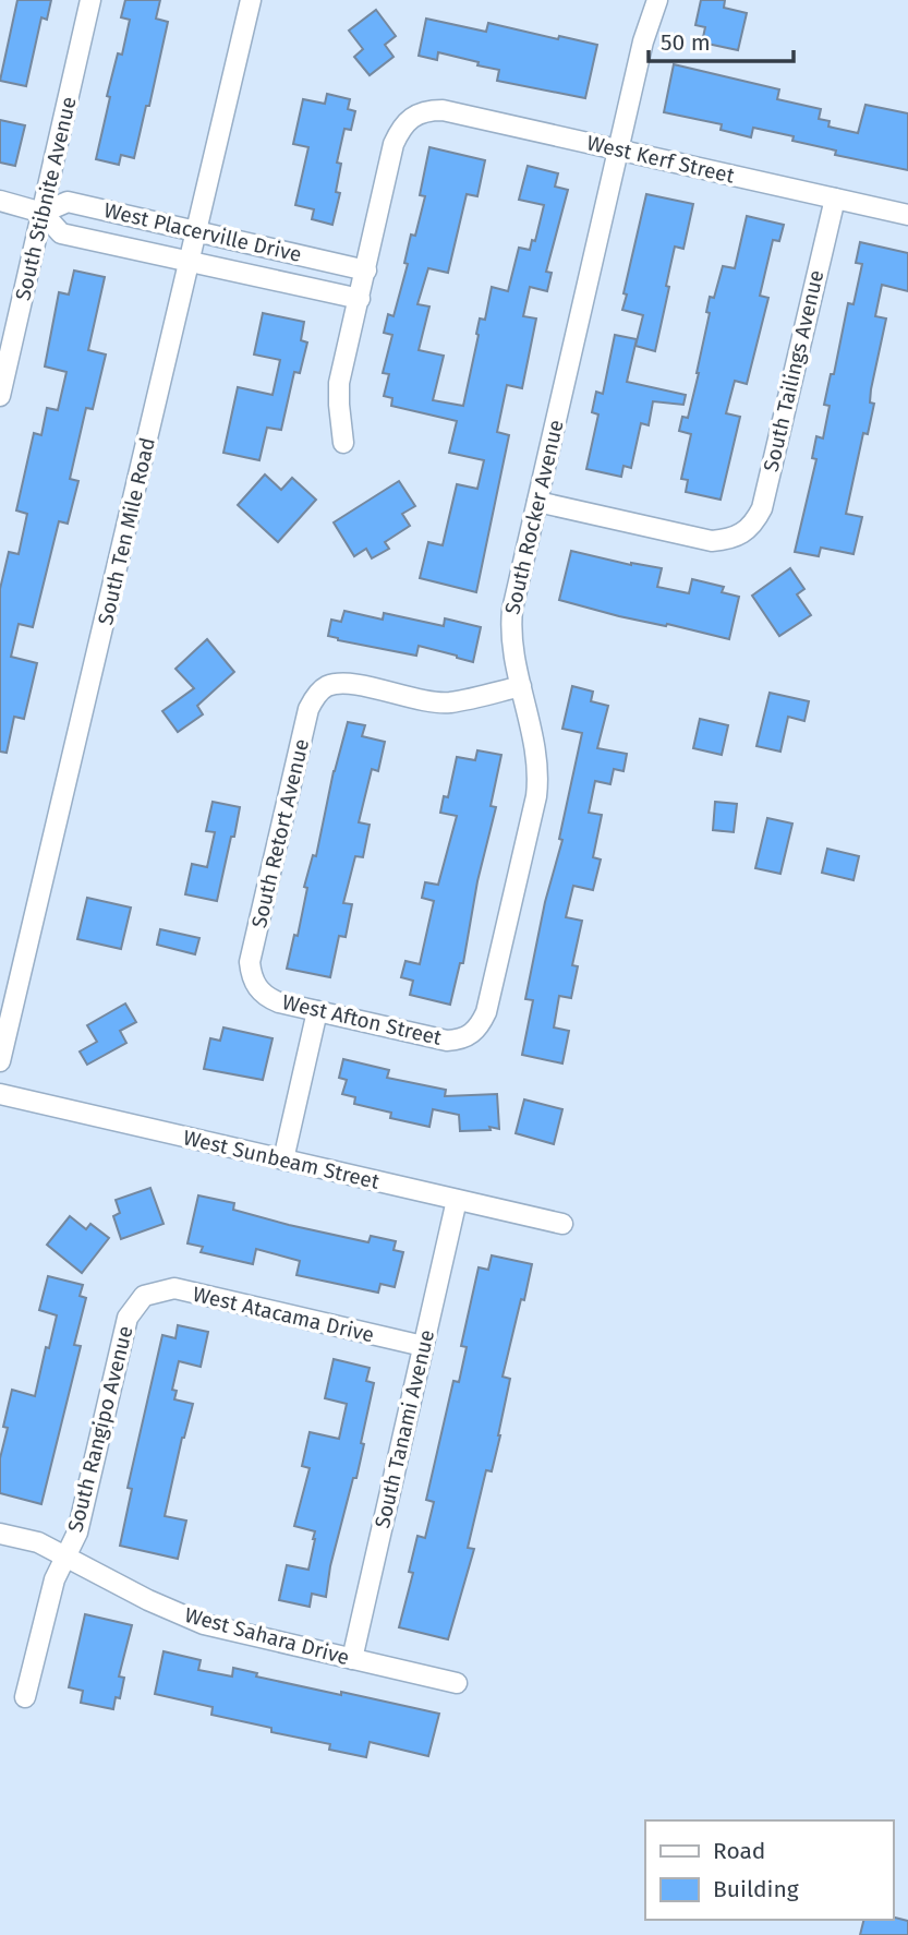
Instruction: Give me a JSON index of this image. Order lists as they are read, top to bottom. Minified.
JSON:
{"streets":{"street":["West Kerf Street","South Stibnite Avenue","West Placerville Drive","South Tailings Avenue","South Rocker Avenue","South Ten Mile Road","South Retort Avenue","West Afton Street","West Sunbeam Street","West Atacama Drive","South Rangipo Avenue","South Tanami Avenue","West Sahara Drive"]},"crossings":[["West Kerf Street","West Placerville Drive"],["West Kerf Street","South Tailings Avenue"],["West Kerf Street","South Rocker Avenue"],["South Stibnite Avenue","West Placerville Drive"],["West Placerville Drive","South Ten Mile Road"],["South Tailings Avenue","South Rocker Avenue"],["South Rocker Avenue","South Retort Avenue"],["South Rocker Avenue","West Afton Street"],["South Retort Avenue","West Afton Street"],["West Sunbeam Street","South Tanami Avenue"],["West Atacama Drive","South Rangipo Avenue"],["West Atacama Drive","South Tanami Avenue"],["South Rangipo Avenue","West Sahara Drive"],["South Tanami Avenue","West Sahara Drive"]],"legend":["Road","Building"],"scale_bar":"50 m"}
